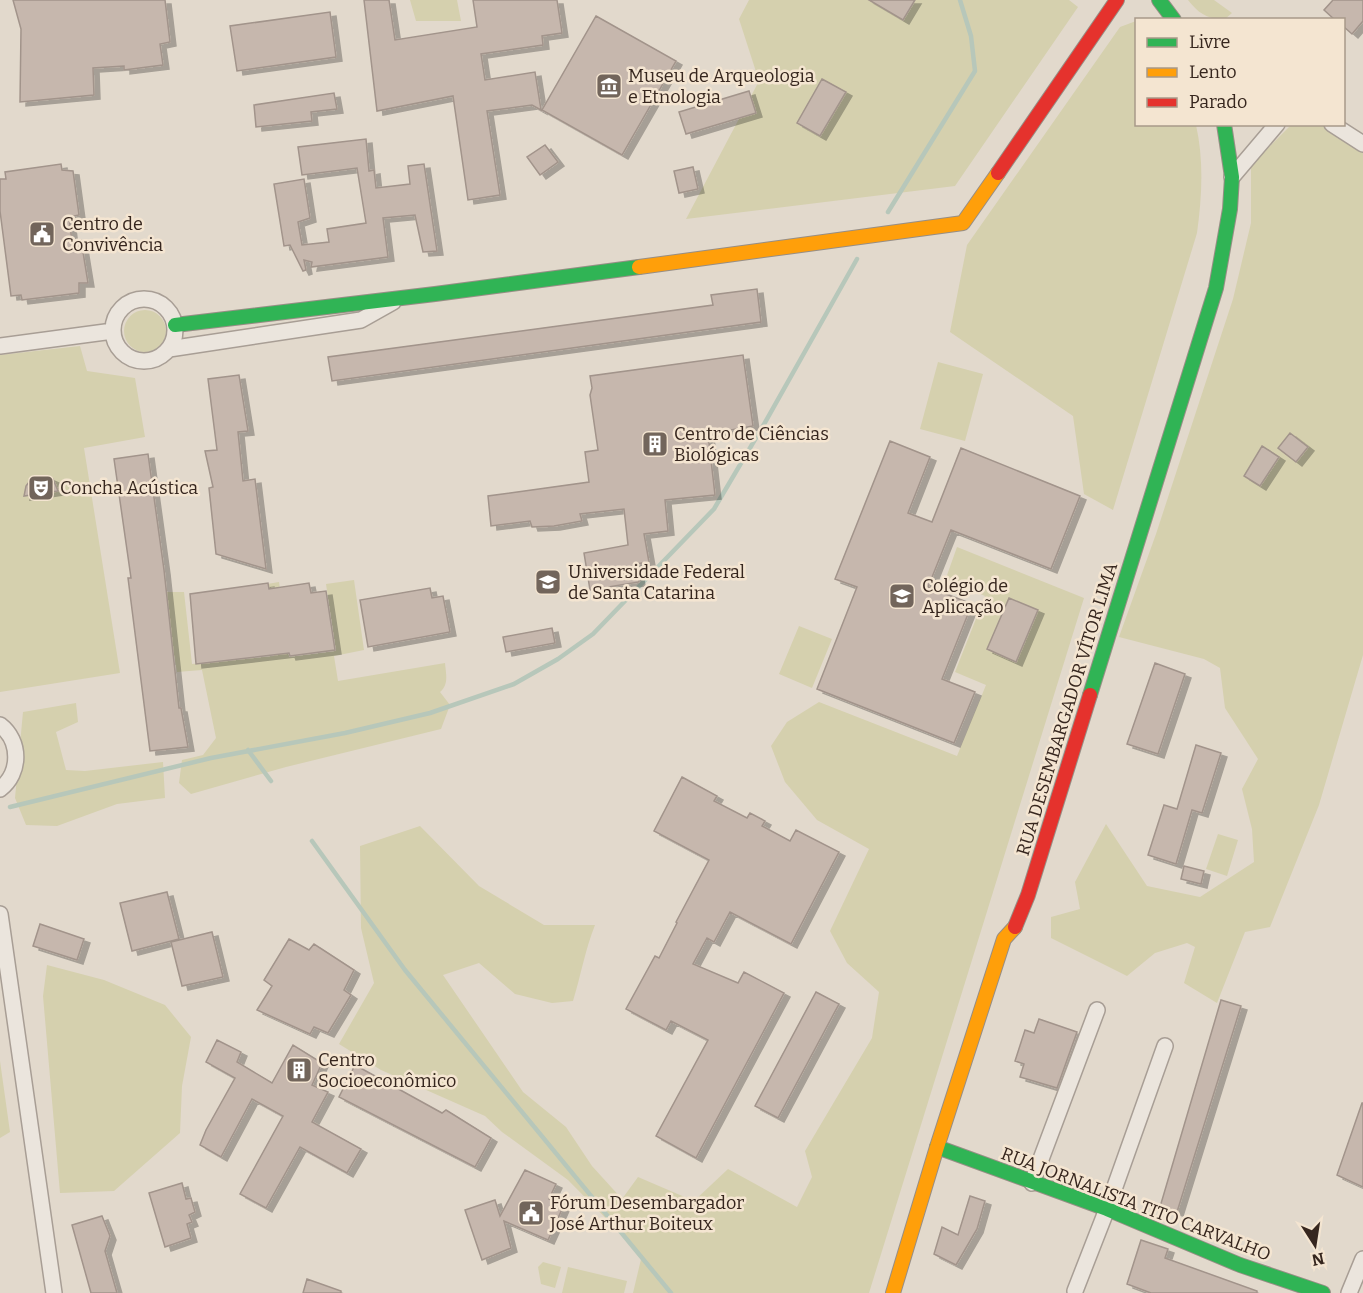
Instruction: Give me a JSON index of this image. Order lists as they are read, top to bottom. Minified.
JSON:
{"streets":{"street":["RUA DESEMBARGADOR VÍTOR LIMA","RUA JORNALISTA TITO CARVALHO"]},"crossings":[["RUA DESEMBARGADOR VÍTOR LIMA","RUA JORNALISTA TITO CARVALHO"]],"places":{"museum":["Museu de Arqueologia e Etnologia"],"public building":["Centro de Convivência","Fórum Desembargador José Arthur Boiteux"],"building":["Centro de Ciências Biológicas","Centro Socioeconômico"],"theatre":["Concha Acústica"],"school or university":["Universidade Federal de Santa Catarina","Colégio de Aplicação"]},"legend":["Livre","Lento","Parado"],"north":"bottom"}
